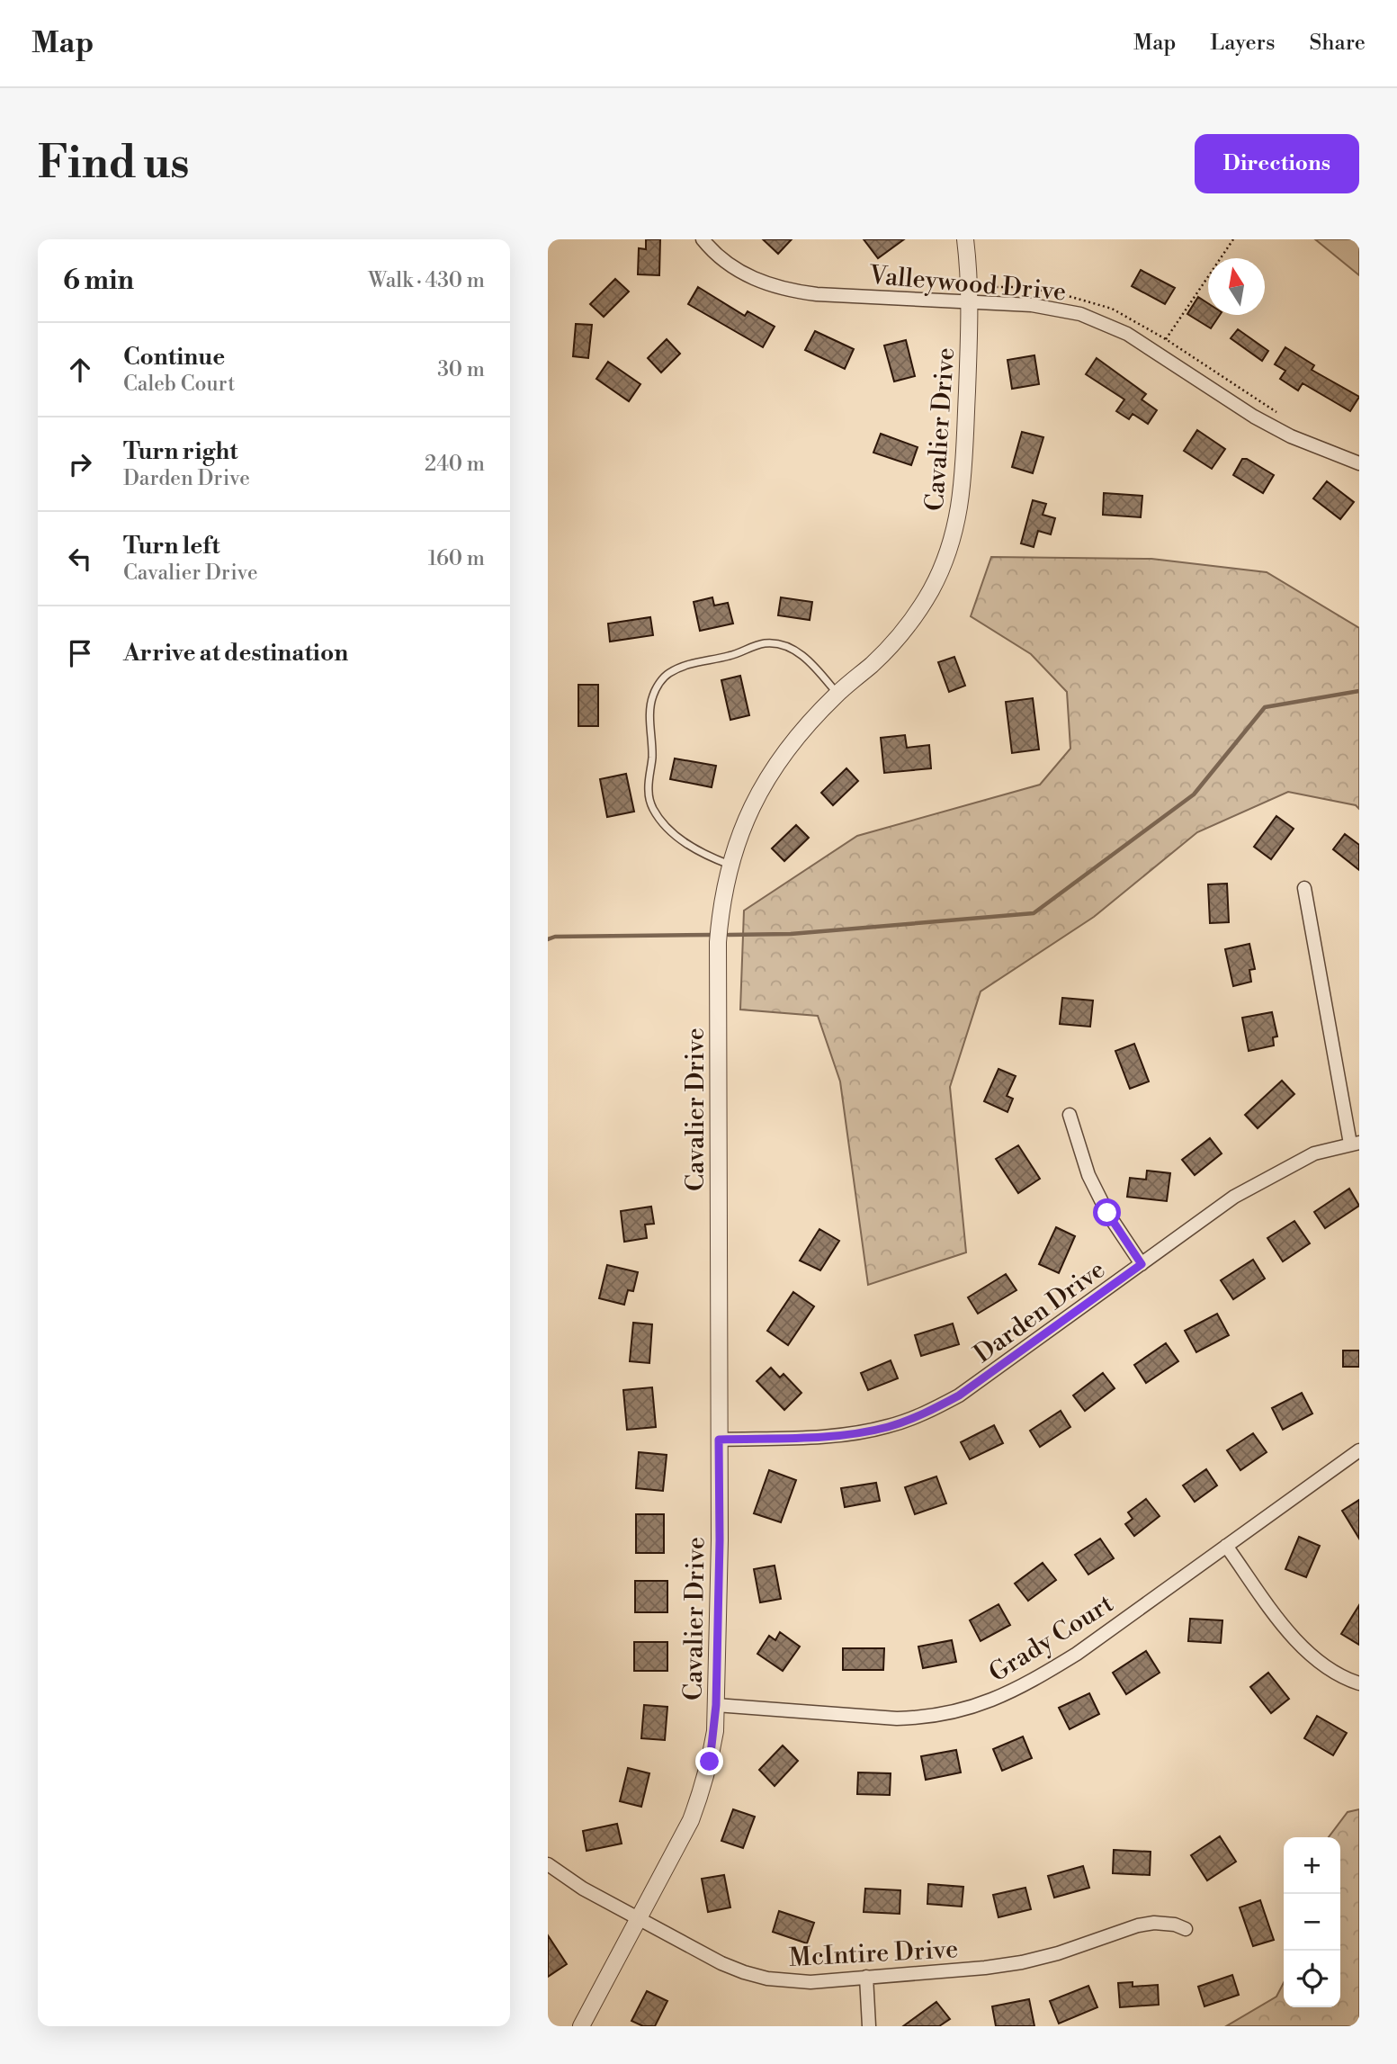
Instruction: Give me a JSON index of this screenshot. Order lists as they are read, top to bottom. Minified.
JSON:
{"streets":{"street":["Valleywood Drive","Cavalier Drive","Darden Drive","Grady Court","McIntire Drive"]},"crossings":[["Valleywood Drive","Cavalier Drive"],["Cavalier Drive","Darden Drive"],["Cavalier Drive","Grady Court"],["Cavalier Drive","McIntire Drive"]],"north":"top","page":{"header":"Map","nav":["Map","Layers","Share"],"buttons":"Directions","title":"Find us","heading":["6 min","Walk · 430 m"],"list":[["Continue","Caleb Court","30 m"],["Turn right","Darden Drive","240 m"],["Turn left","Cavalier Drive","160 m"],"Arrive at destination"],"map_buttons":["+","−"]}}
